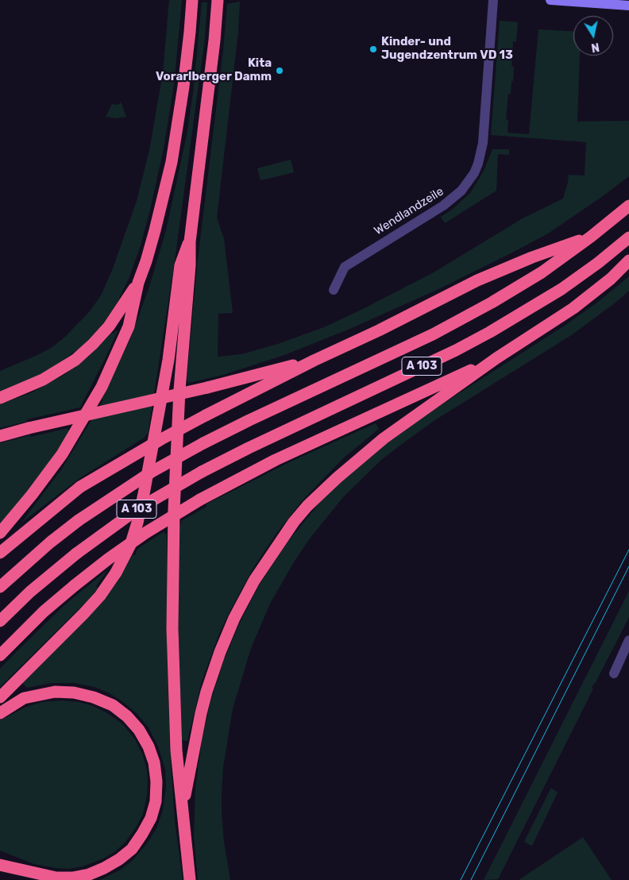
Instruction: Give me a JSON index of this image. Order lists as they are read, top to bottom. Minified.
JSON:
{"streets":{"highway":["A 103"],"street":["Wendlandzeile"]},"places":["Kinder- und Jugendzentrum VD 13","Kita Vorarlberger Damm"],"north":"bottom"}
